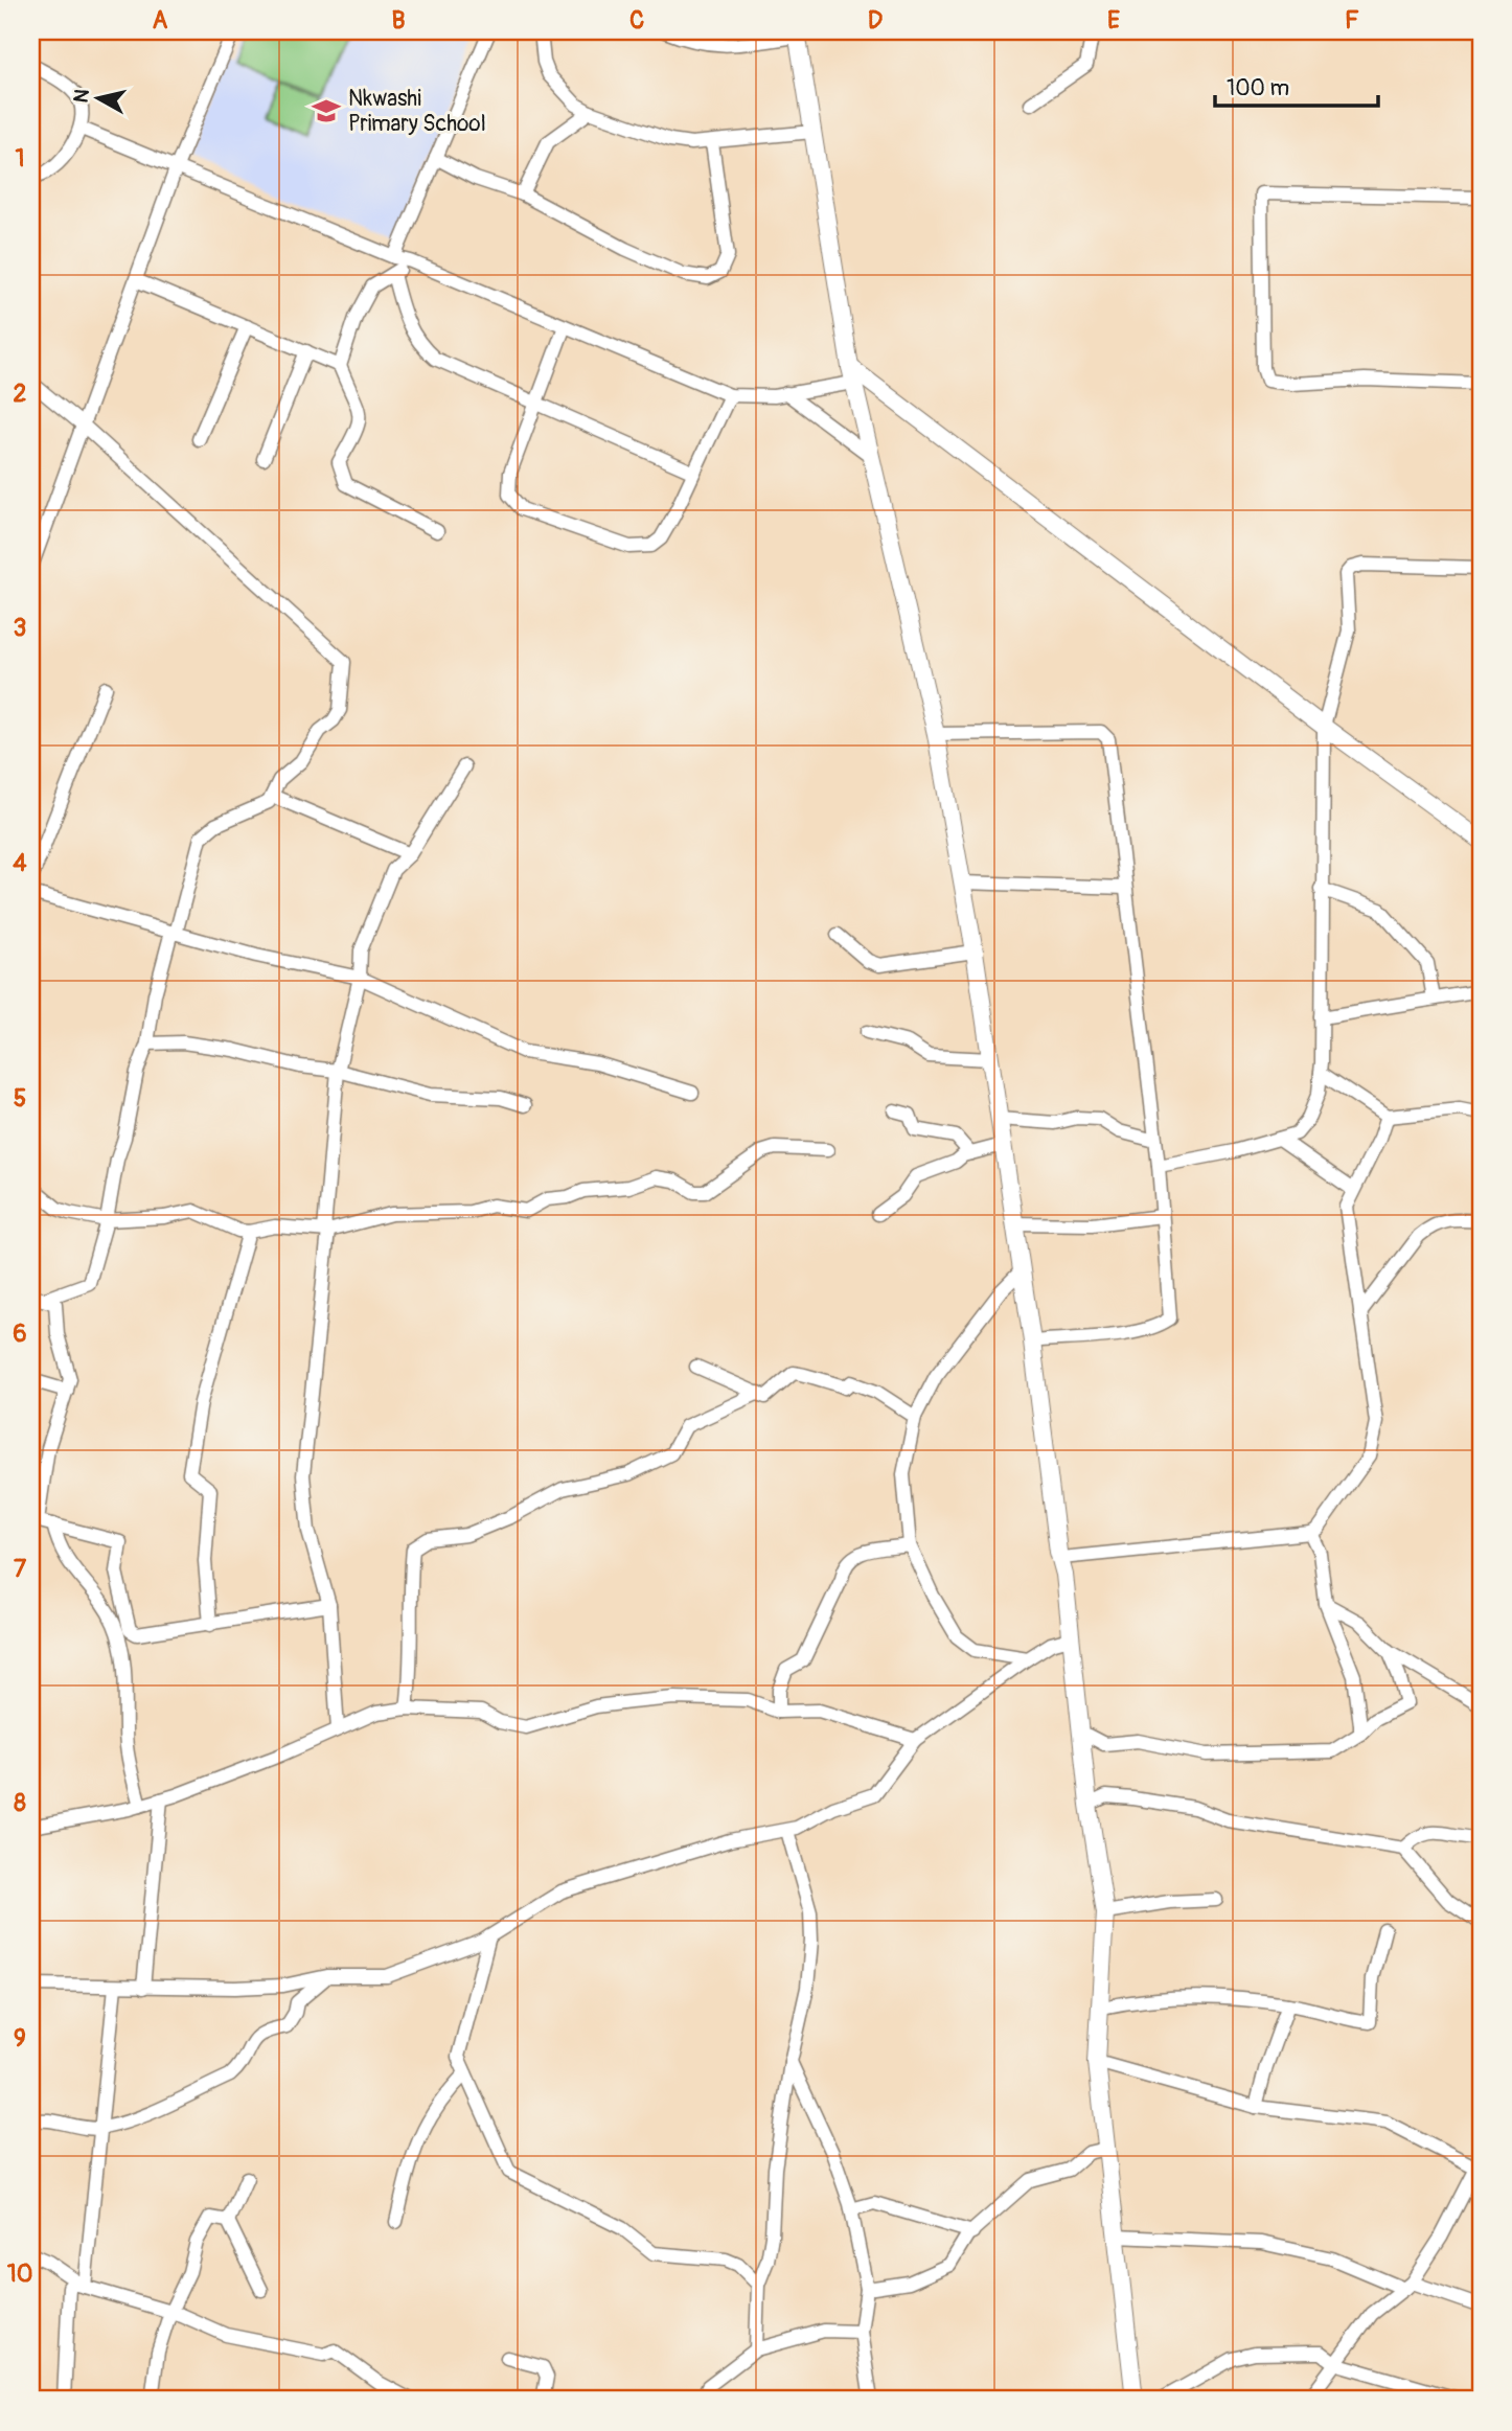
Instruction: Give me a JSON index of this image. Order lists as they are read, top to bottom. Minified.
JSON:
{"places":{"school or university":["Nkwashi Primary School"]},"scale_bar":"100 m","north":"left","grid":{"columns":["A","B","C","D","E","F"],"rows":["1","2","3","4","5","6","7","8","9","10"]}}
